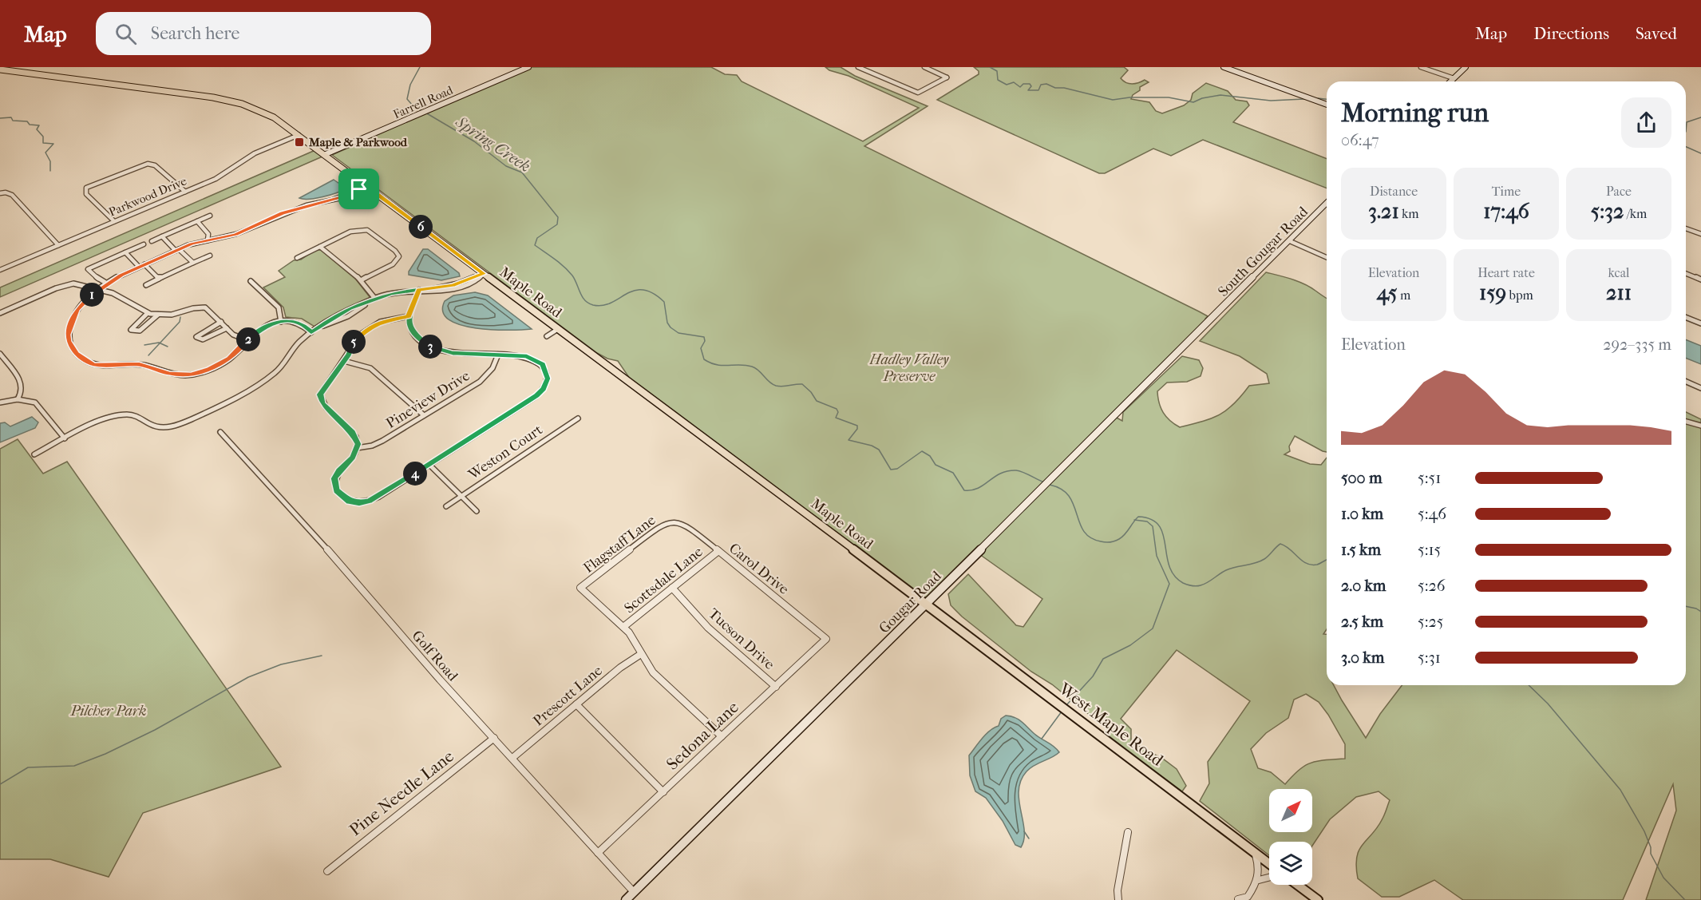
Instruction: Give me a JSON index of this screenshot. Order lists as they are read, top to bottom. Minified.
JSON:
{"streets":{"main road":["Maple Road","West Maple Road"],"street":["Farrell Road","Parkwood Drive","South Gougar Road","Pineview Drive","Weston Court","Flagstaff Lane","Carol Drive","Scottsdale Lane","Gougar Road","Tucson Drive","Golf Road","Prescott Lane","Sedona Lane","Pine Needle Lane"]},"crossings":[["Farrell Road","Maple Road"],["Parkwood Drive","Maple Road"],["South Gougar Road","Gougar Road"],["Maple Road","Gougar Road"],["Maple Road","West Maple Road"],["Flagstaff Lane","Carol Drive"],["Flagstaff Lane","Scottsdale Lane"],["Carol Drive","Scottsdale Lane"],["Carol Drive","Sedona Lane"],["Scottsdale Lane","Tucson Drive"],["Gougar Road","Golf Road"],["Gougar Road","West Maple Road"],["Tucson Drive","Sedona Lane"],["Golf Road","Prescott Lane"],["Golf Road","Sedona Lane"],["Golf Road","Pine Needle Lane"]],"water":["Spring Creek"],"parks":["Hadley Valley Preserve","Pilcher Park"],"places":{"transit":["Maple & Parkwood"]},"north":"top right","page":{"header":"Map","search":"Search here","nav":["Map","Directions","Saved"],"heading":["Morning run","06:47"],"stats":[["Distance","3.21 km"],["Time","17:46"],["Pace","5:32 /km"],["Elevation","45 m"],["Heart rate","159 bpm"],["kcal","211"]],"pins":["6","1","2","5","3","4"],"chart":["Elevation","292–335 m"],"list":[{"name":"500 m","note":"5:51"},{"name":"1.0 km","note":"5:46"},{"name":"1.5 km","note":"5:15"},{"name":"2.0 km","note":"5:26"},{"name":"2.5 km","note":"5:25"},{"name":"3.0 km","note":"5:31"}]}}
